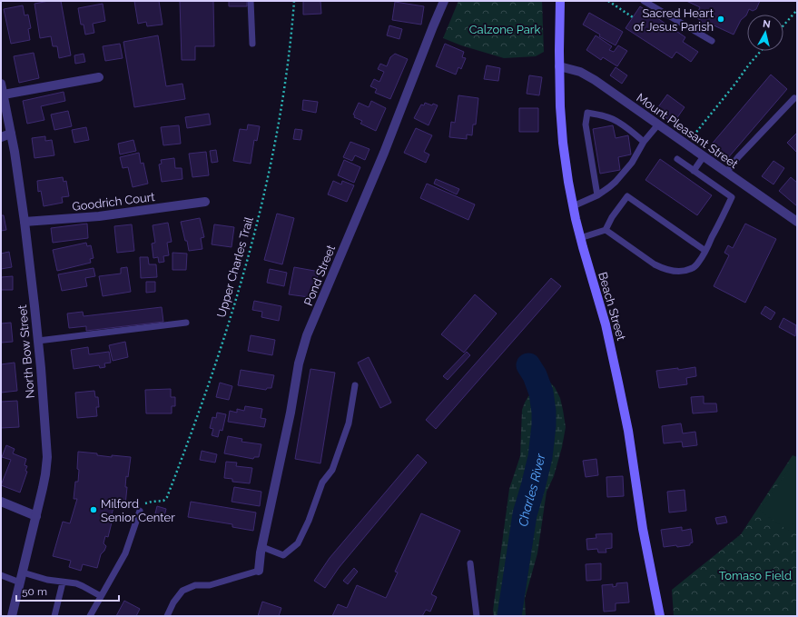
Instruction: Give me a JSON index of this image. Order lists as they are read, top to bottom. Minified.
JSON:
{"streets":{"main road":["Beach Street"],"street":["Mount Pleasant Street","Goodrich Court","Pond Street","North Bow Street"],"path":["Upper Charles Trail"]},"crossings":[["Mount Pleasant Street","Beach Street"],["Goodrich Court","North Bow Street"]],"water":["Charles River"],"parks":["Calzone Park","Tomaso Field"],"places":["Sacred Heart of Jesus Parish","Milford Senior Center"],"scale_bar":"50 m","north":"top"}
